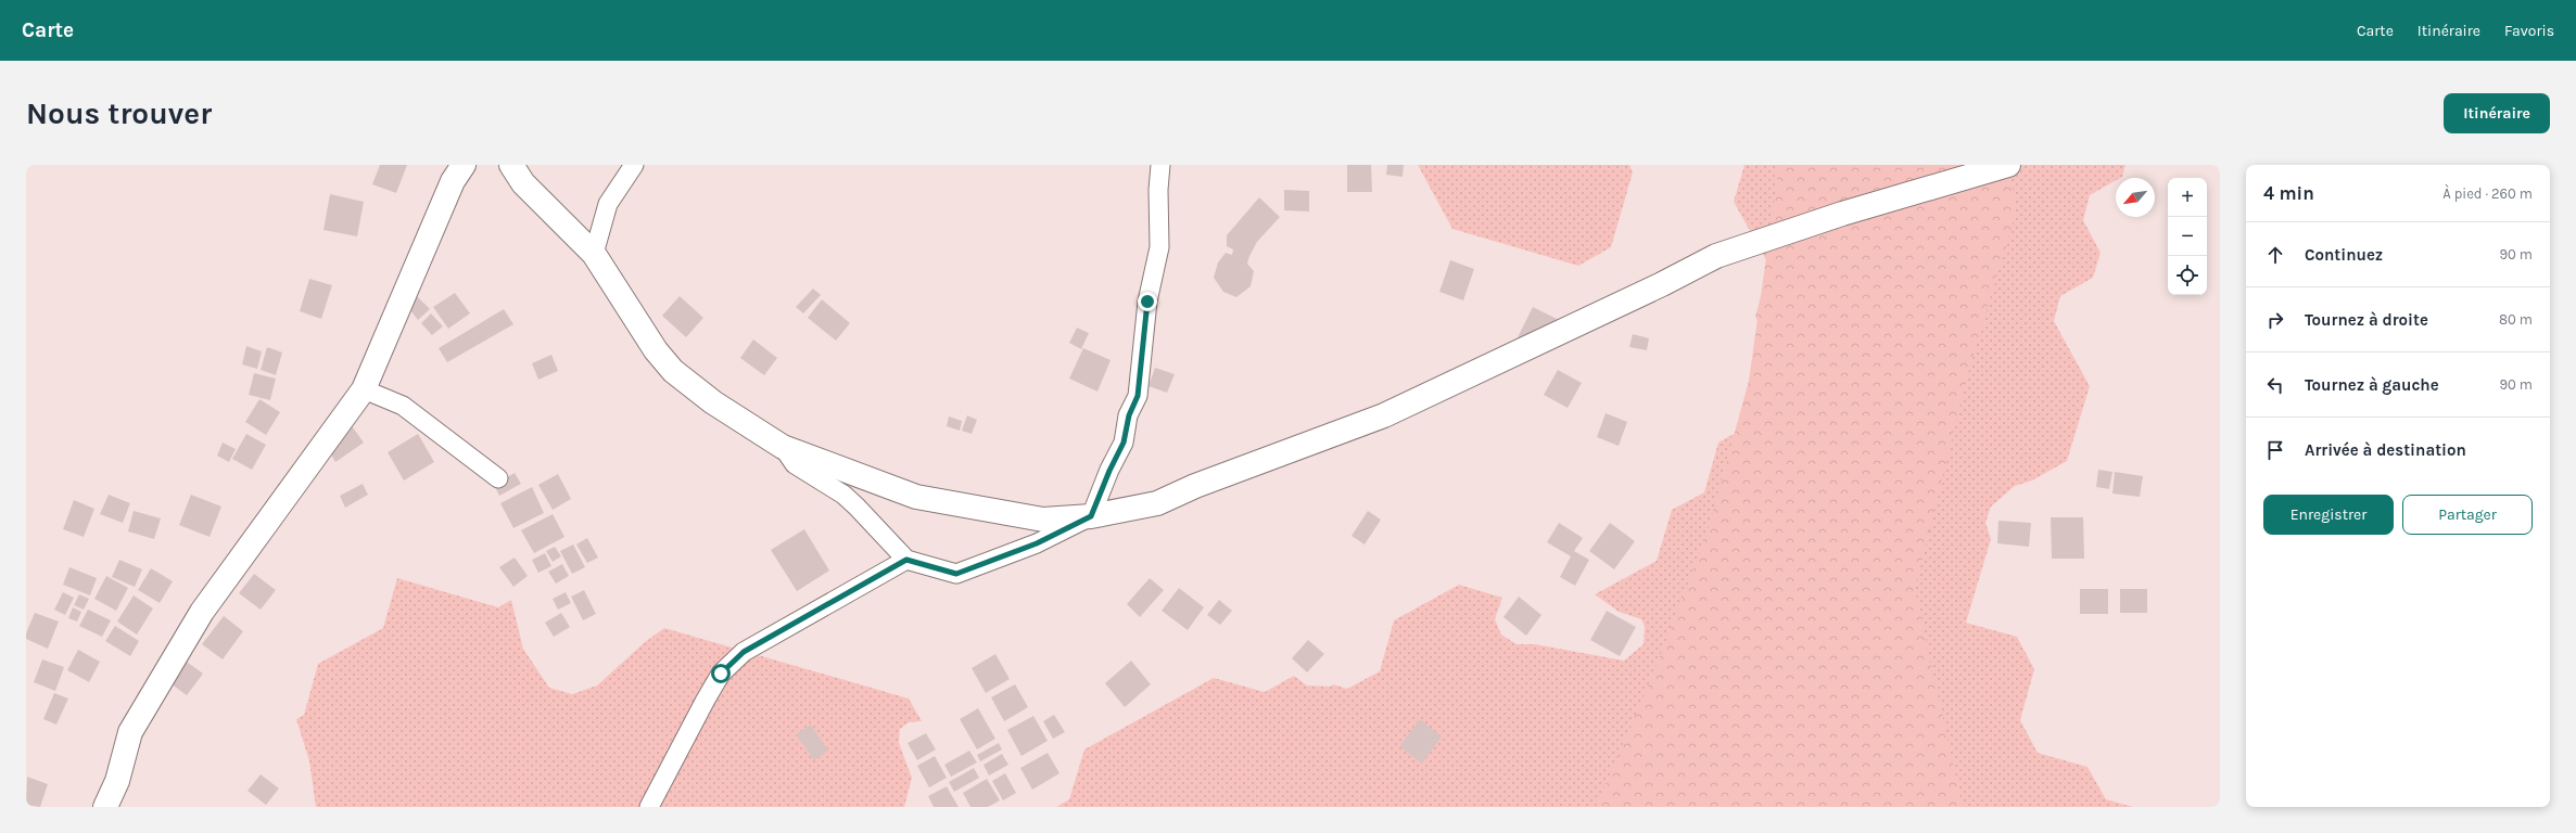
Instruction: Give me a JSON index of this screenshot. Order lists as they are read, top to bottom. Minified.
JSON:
{"north":"bottom left","page":{"header":"Carte","nav":["Carte","Itinéraire","Favoris"],"buttons":["Itinéraire",["Enregistrer","Partager"]],"title":"Nous trouver","heading":["4 min","À pied · 260 m"],"map_buttons":["+","−"],"list":[["Continuez","90 m"],["Tournez à droite","80 m"],["Tournez à gauche","90 m"],"Arrivée à destination"]}}
